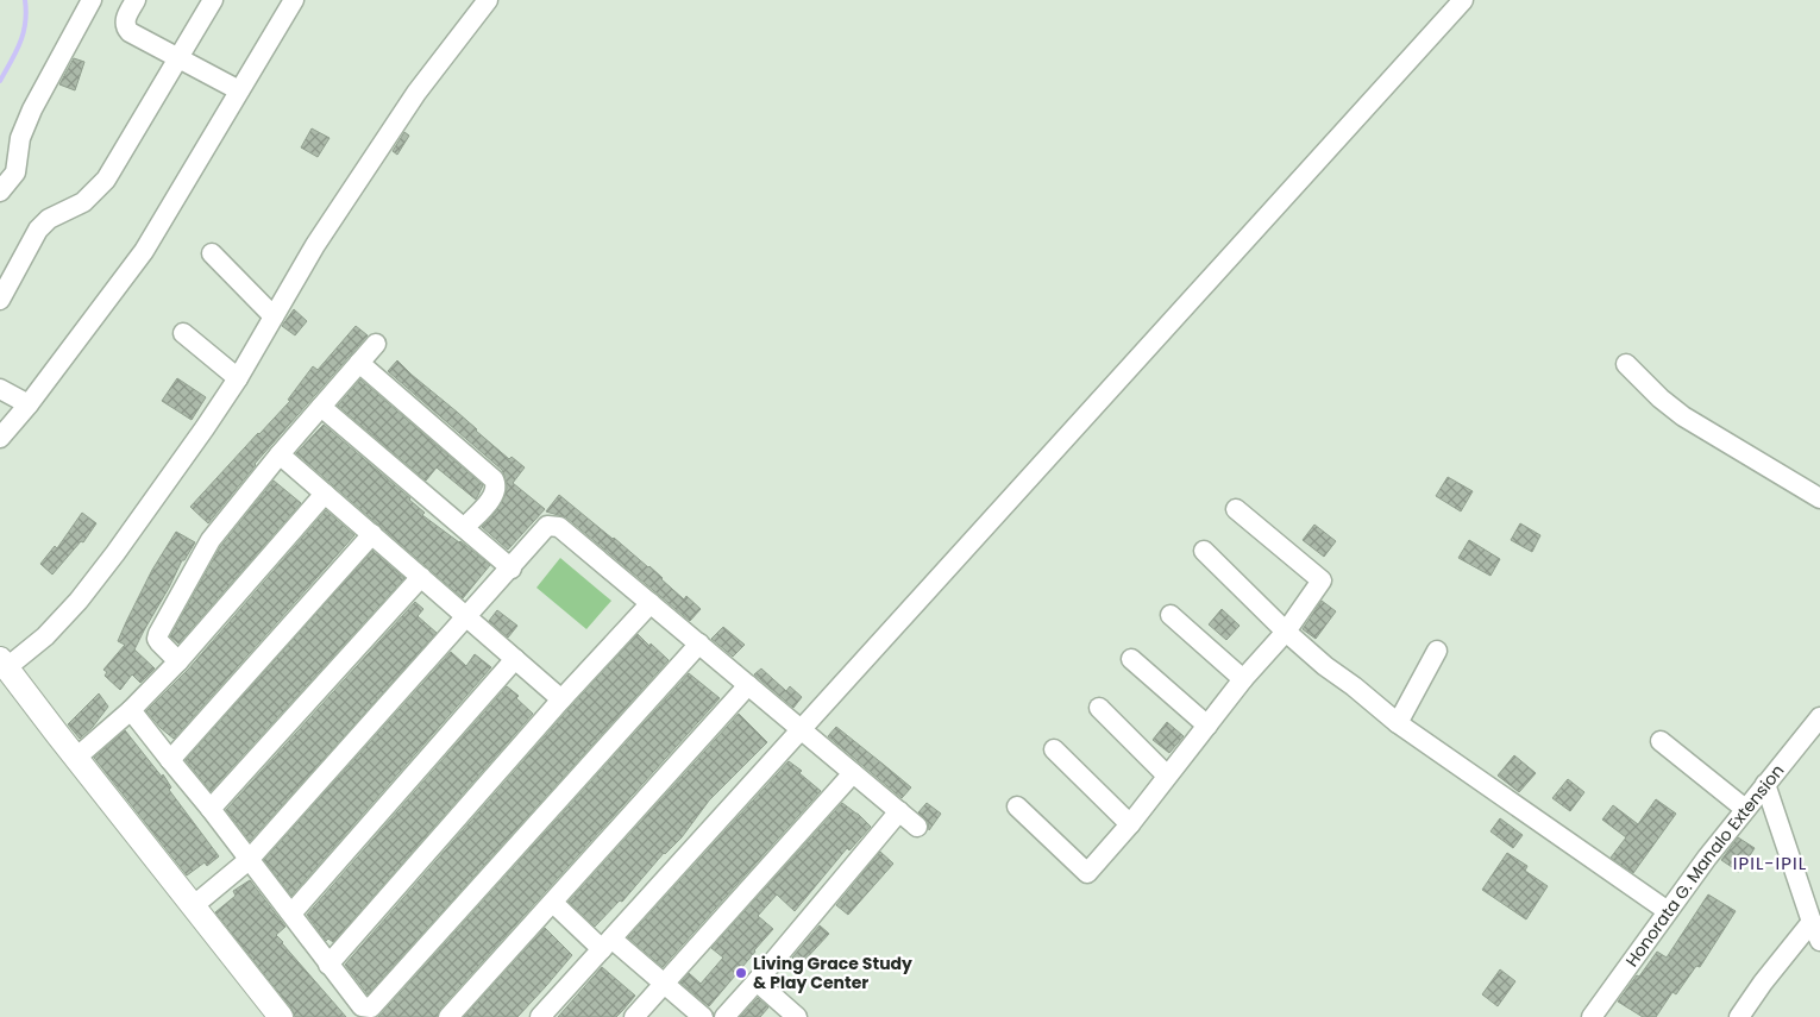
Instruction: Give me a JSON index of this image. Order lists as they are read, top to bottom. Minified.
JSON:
{"streets":{"street":["Honorata G. Manalo Extension"]},"districts":["IPIL-IPIL"],"places":["Living Grace Study & Play Center"]}
